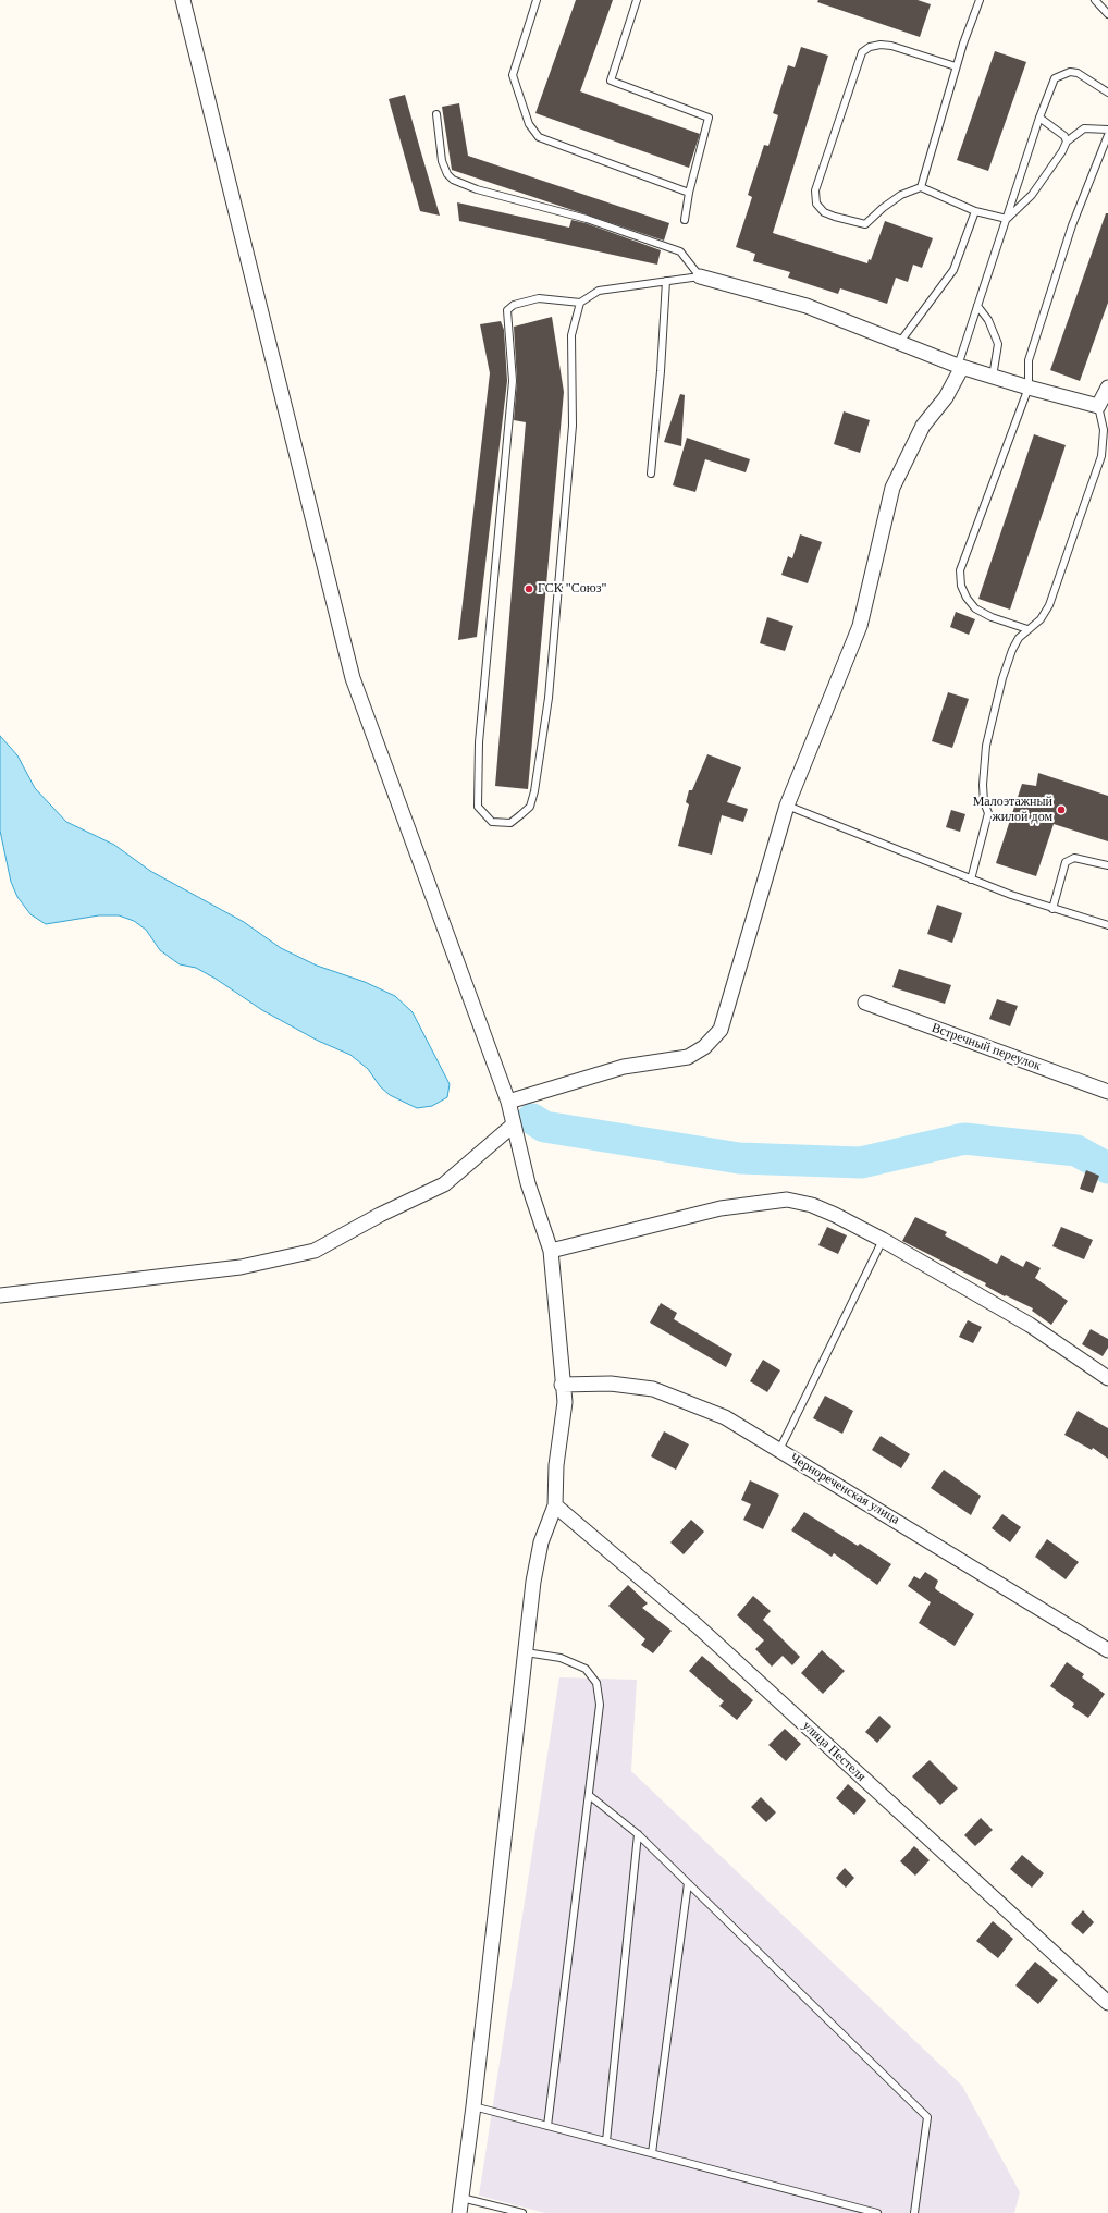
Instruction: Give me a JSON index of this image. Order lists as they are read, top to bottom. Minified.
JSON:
{"streets":{"street":["Встречный переулок","Чернореченская улица","улица Пестеля"]},"places":["ГСК \"Союз\"","Малоэтажный жилой дом"]}
